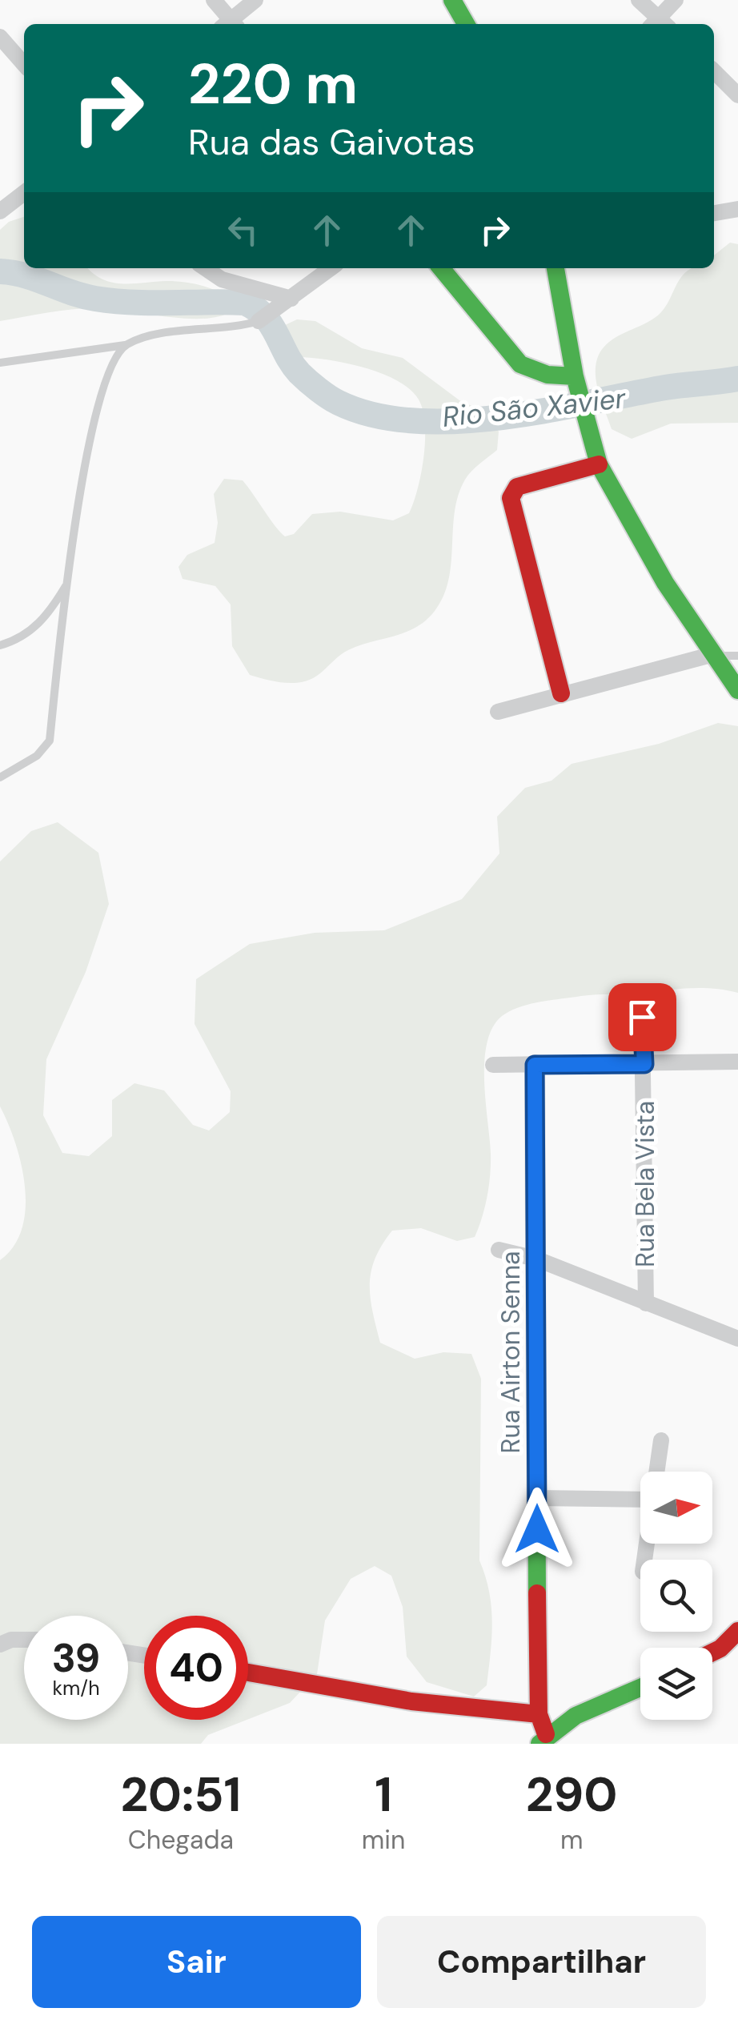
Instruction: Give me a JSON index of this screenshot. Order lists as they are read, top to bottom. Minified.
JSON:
{"streets":{"street":["Rua Bela Vista","Rua Airton Senna"]},"water":["Rio São Xavier"],"north":"right","page":{"turn":["220 m","Rua das Gaivotas"],"speed":"39 km/h","limit":"40","eta":["20:51","Chegada","1","min","290","m"],"buttons":["Sair","Compartilhar"]}}
